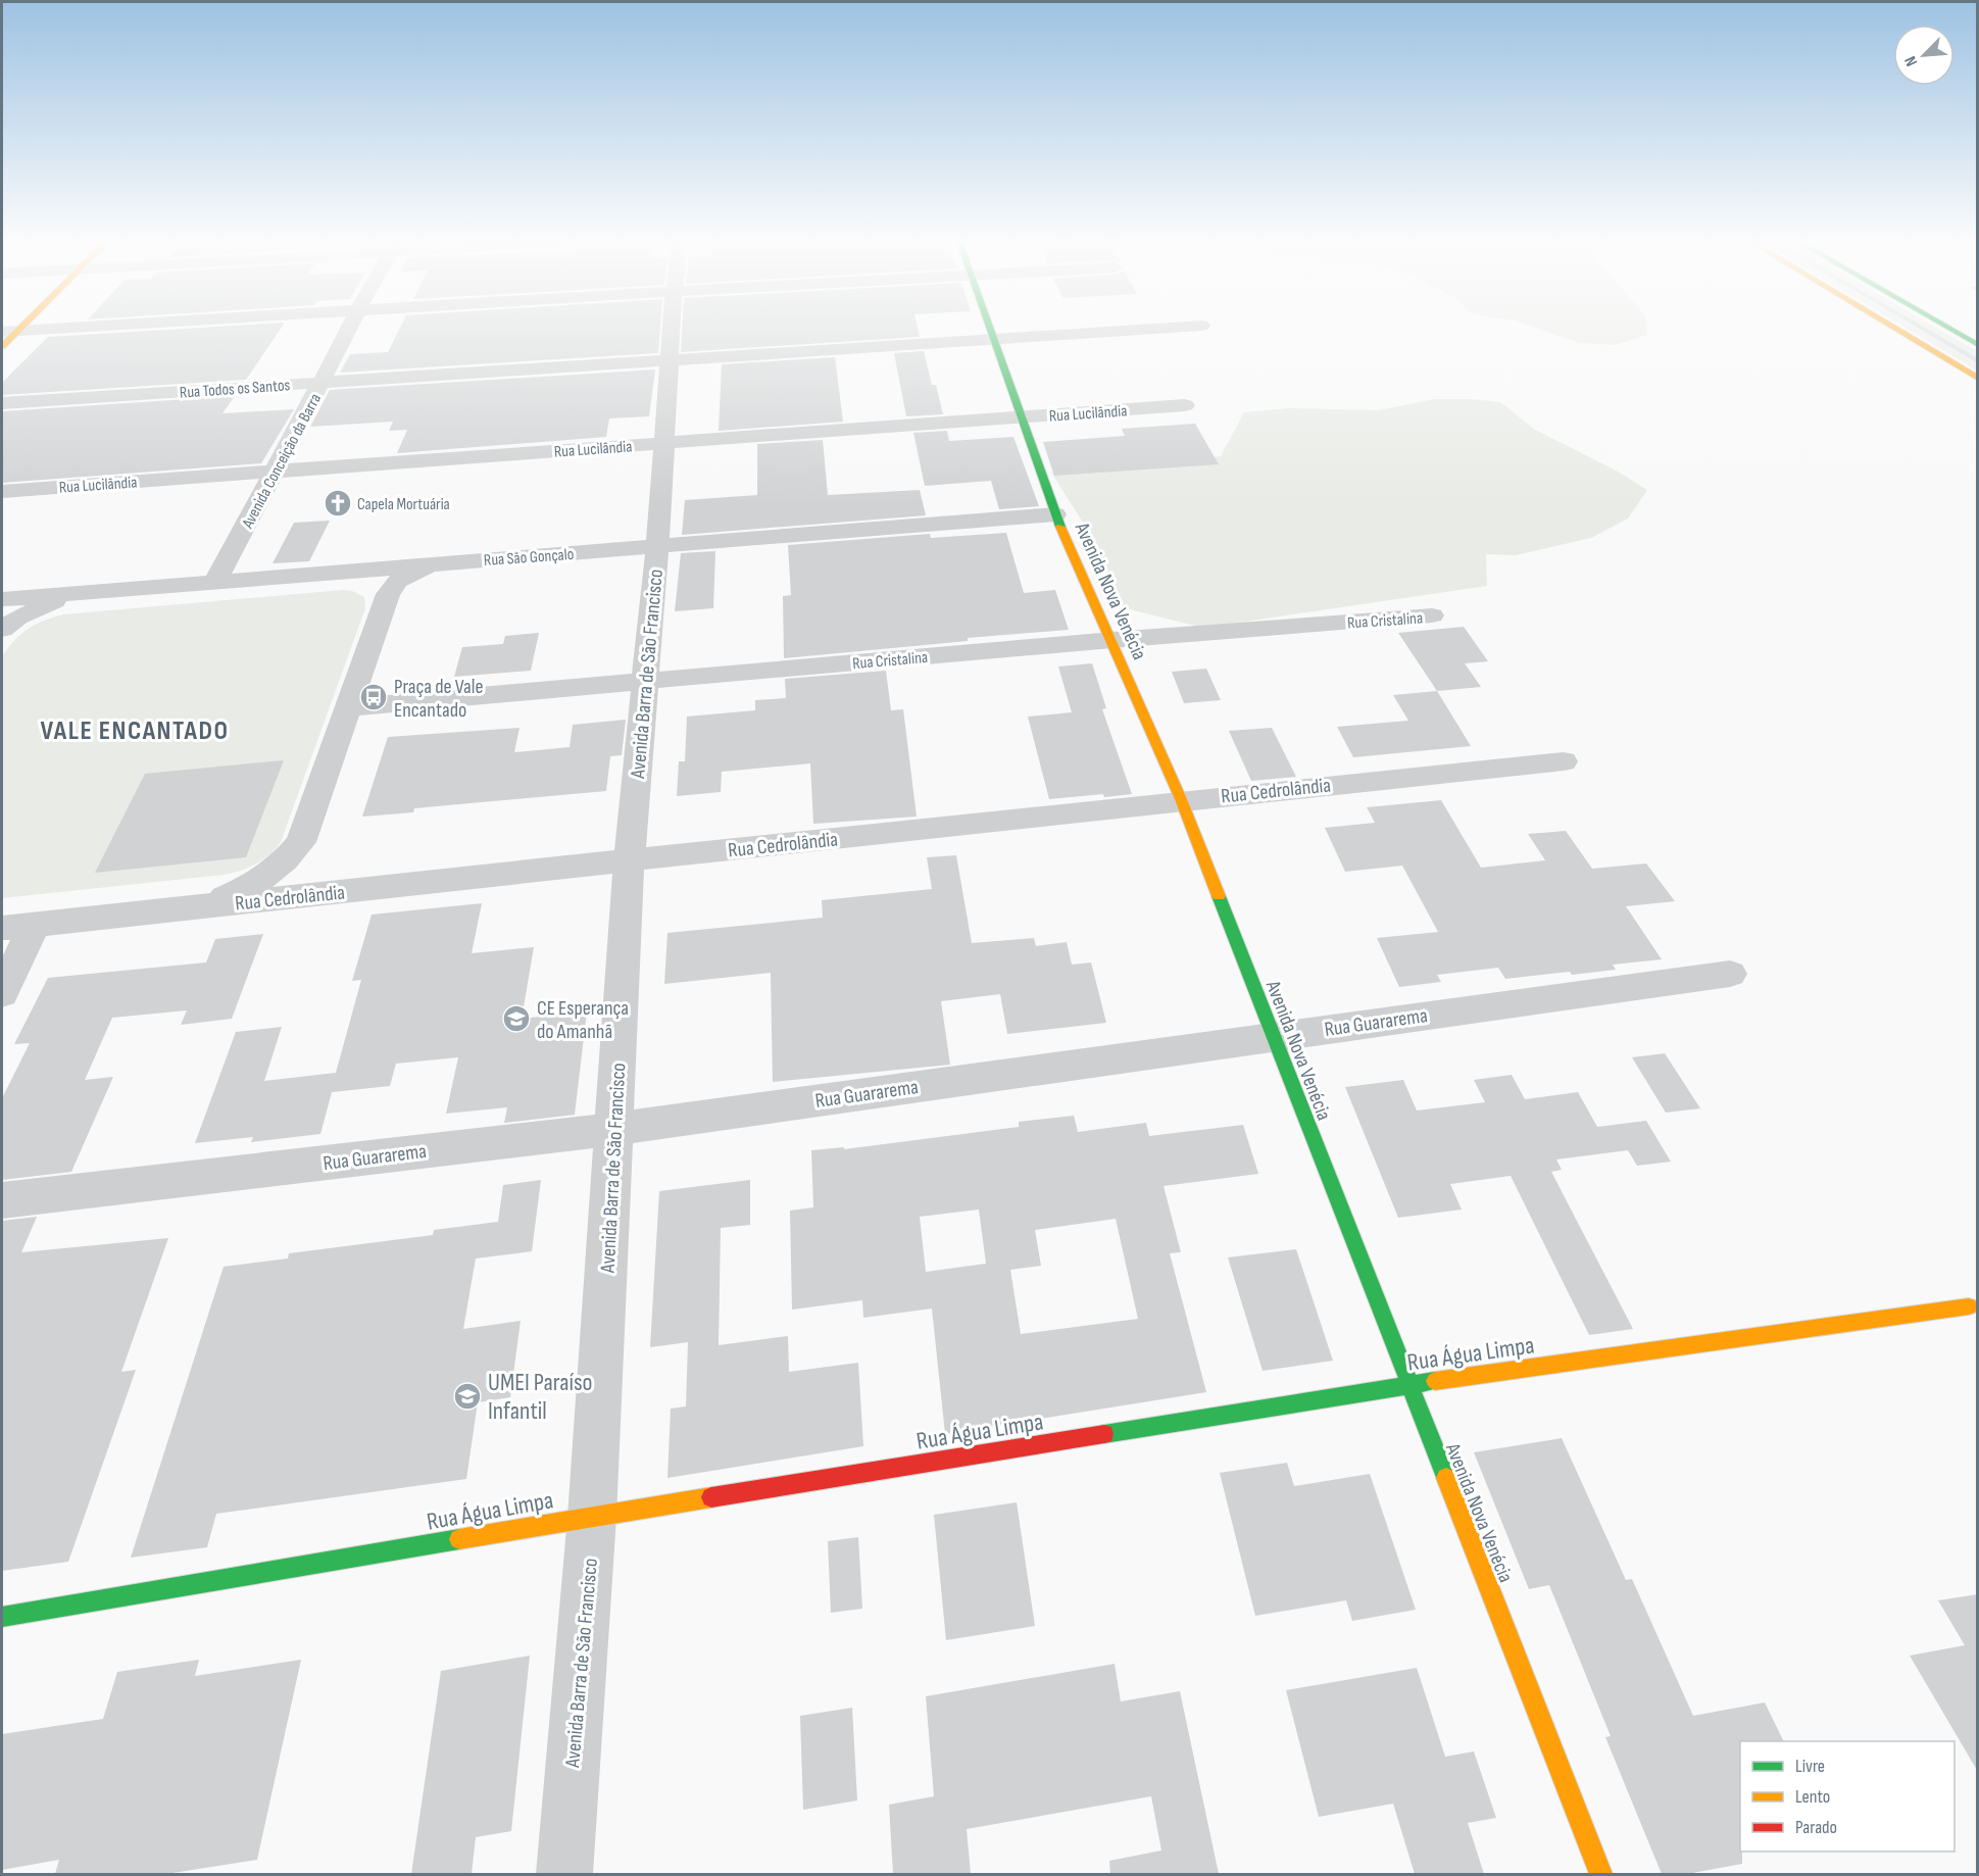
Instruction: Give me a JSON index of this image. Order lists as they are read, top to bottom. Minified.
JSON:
{"streets":{"street":["Rua Todos os Santos","Rua Lucilândia","Avenida Conceição da Barra","Rua São Gonçalo","Avenida Nova Venécia","Rua Cristalina","Avenida Barra de São Francisco","Rua Cedrolândia","Rua Guararema","Rua Água Limpa"]},"crossings":[["Rua Todos os Santos","Avenida Conceição da Barra"],["Rua Todos os Santos","Avenida Nova Venécia"],["Rua Todos os Santos","Avenida Barra de São Francisco"],["Rua Lucilândia","Avenida Conceição da Barra"],["Rua Lucilândia","Avenida Nova Venécia"],["Rua Lucilândia","Avenida Barra de São Francisco"],["Avenida Conceição da Barra","Rua São Gonçalo"],["Rua São Gonçalo","Avenida Nova Venécia"],["Rua São Gonçalo","Avenida Barra de São Francisco"],["Avenida Nova Venécia","Rua Cristalina"],["Avenida Nova Venécia","Rua Cedrolândia"],["Avenida Nova Venécia","Rua Guararema"],["Avenida Nova Venécia","Rua Água Limpa"],["Rua Cristalina","Avenida Barra de São Francisco"],["Avenida Barra de São Francisco","Rua Cedrolândia"],["Avenida Barra de São Francisco","Rua Guararema"],["Avenida Barra de São Francisco","Rua Água Limpa"]],"districts":["VALE ENCANTADO"],"places":{"church":["Capela Mortuária"],"bus stop":["Praça de Vale Encantado"],"school or university":["CE Esperança do Amanhã","UMEI Paraíso Infantil"]},"legend":["Livre","Lento","Parado"],"north":"bottom left"}
